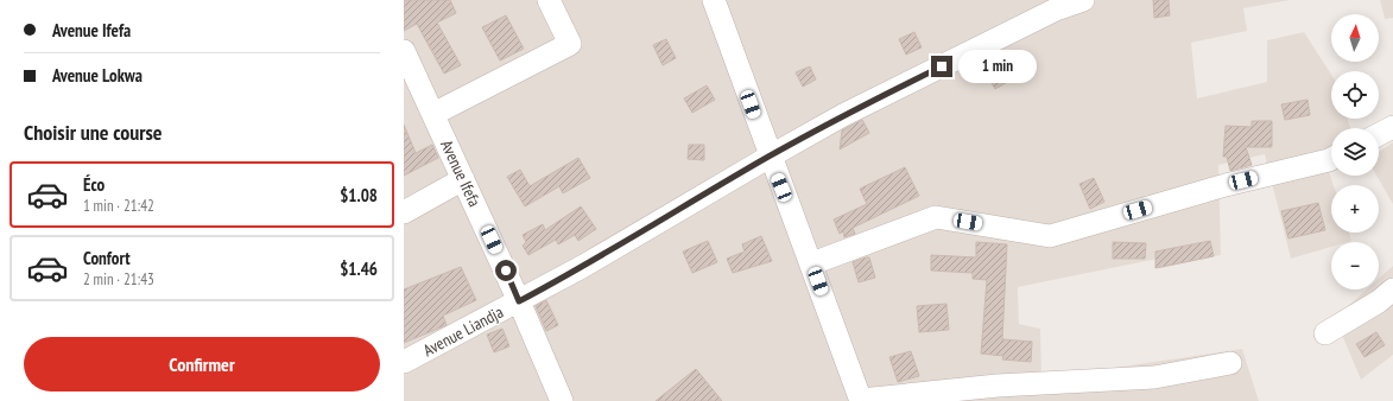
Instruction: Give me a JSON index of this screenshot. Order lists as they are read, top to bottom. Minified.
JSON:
{"streets":{"street":["Avenue Ifefa","Avenue Liandja"]},"crossings":[["Avenue Ifefa","Avenue Liandja"]],"north":"top","page":{"banner":["Avenue Ifefa","Avenue Lokwa"],"map_buttons":["+","−"],"bubble":"1 min","heading":"Choisir une course","list":[{"name":"Éco","note":"1 min · 21:42","value":"$1.08"},{"name":"Confort","note":"2 min · 21:43","value":"$1.46"}],"buttons":"Confirmer"}}
